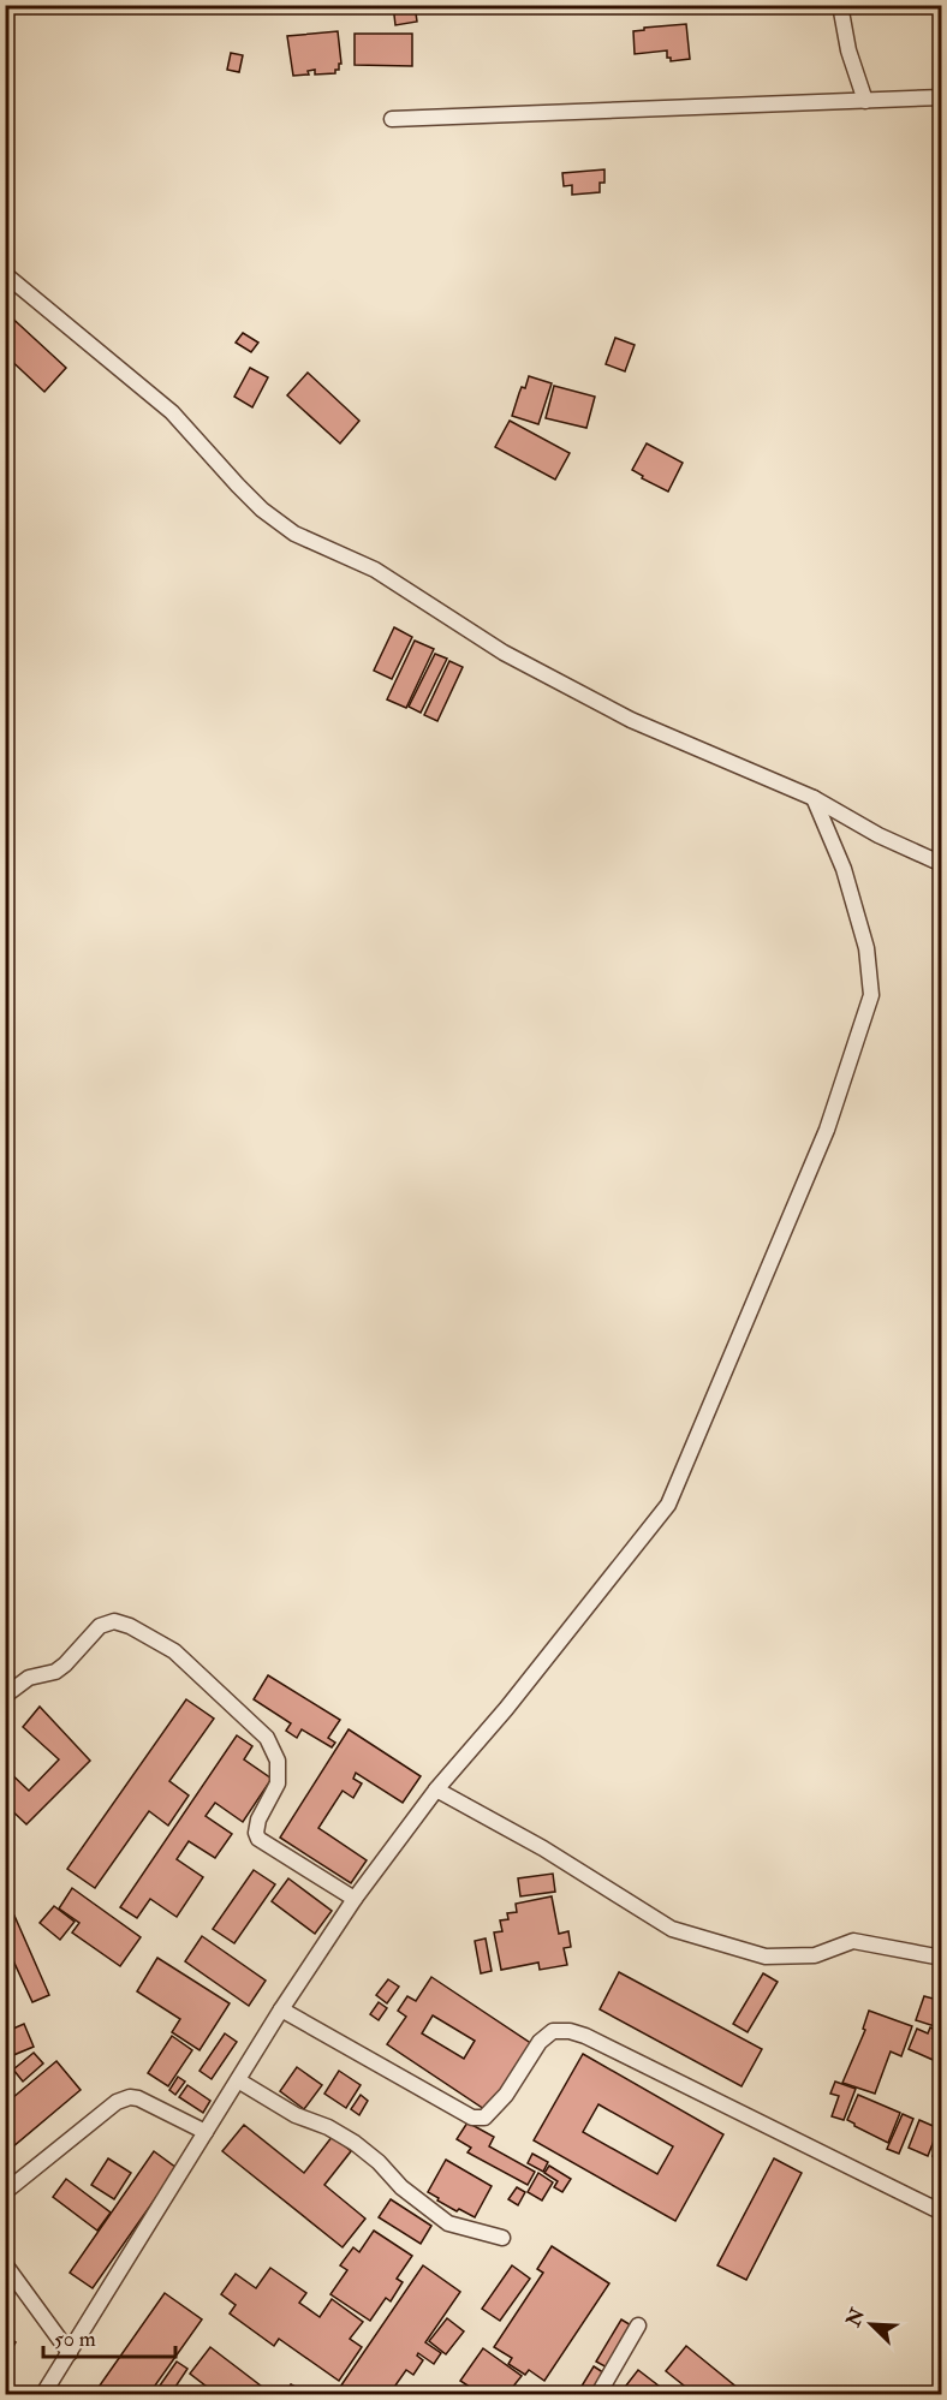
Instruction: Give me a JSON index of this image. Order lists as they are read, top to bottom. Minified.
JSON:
{"scale_bar":"50 m","north":"top left"}
